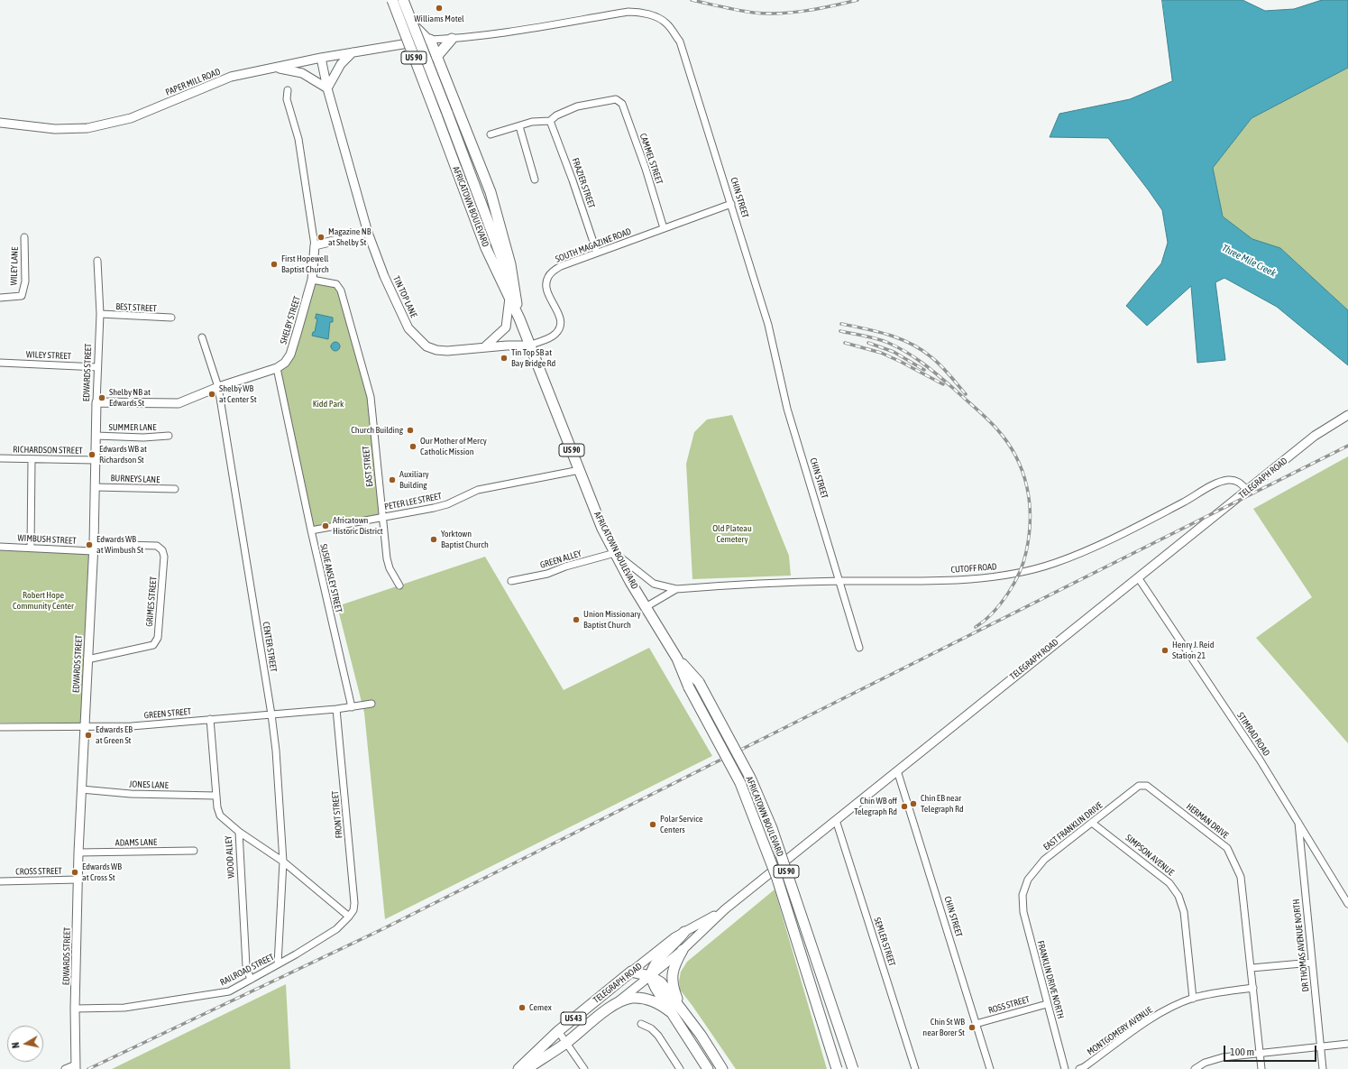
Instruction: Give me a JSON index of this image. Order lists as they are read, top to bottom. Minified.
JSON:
{"streets":{"main road":["US 90","AFRICATOWN BOULEVARD","TELEGRAPH ROAD","US 43"],"street":["PAPER MILL ROAD","CAMMEL STREET","FRAZIER STREET","CHIN STREET","SOUTH MAGAZINE ROAD","WILEY LANE","TIN TOP LANE","BEST STREET","SHELBY STREET","WILEY STREET","EDWARDS STREET","SUMMER LANE","RICHARDSON STREET","EAST STREET","BURNEYS LANE","PETER LEE STREET","WIMBUSH STREET","GREEN ALLEY","CUTOFF ROAD","SUSIE ANSLEY STREET","GRIMES STREET","CENTER STREET","GREEN STREET","STIMRAD ROAD","JONES LANE","FRONT STREET","HERMAN DRIVE","EAST FRANKLIN DRIVE","ADAMS LANE","SIMPSON AVENUE","WOOD ALLEY","CROSS STREET","SEMLER STREET","DR THOMAS AVENUE NORTH","RAILROAD STREET","FRANKLIN DRIVE NORTH","ROSS STREET","MONTGOMERY AVENUE"]},"crossings":[["PAPER MILL ROAD","CHIN STREET"],["PAPER MILL ROAD","TIN TOP LANE"],["CAMMEL STREET","FRAZIER STREET"],["CAMMEL STREET","SOUTH MAGAZINE ROAD"],["FRAZIER STREET","SOUTH MAGAZINE ROAD"],["CHIN STREET","SOUTH MAGAZINE ROAD"],["CHIN STREET","TELEGRAPH ROAD"],["CHIN STREET","CUTOFF ROAD"],["CHIN STREET","ROSS STREET"],["AFRICATOWN BOULEVARD","SOUTH MAGAZINE ROAD"],["AFRICATOWN BOULEVARD","TIN TOP LANE"],["AFRICATOWN BOULEVARD","PETER LEE STREET"],["AFRICATOWN BOULEVARD","GREEN ALLEY"],["AFRICATOWN BOULEVARD","CUTOFF ROAD"],["SOUTH MAGAZINE ROAD","TIN TOP LANE"],["BEST STREET","EDWARDS STREET"],["SHELBY STREET","EDWARDS STREET"],["SHELBY STREET","EAST STREET"],["SHELBY STREET","SUSIE ANSLEY STREET"],["SHELBY STREET","CENTER STREET"],["WILEY STREET","EDWARDS STREET"],["EDWARDS STREET","SUMMER LANE"],["EDWARDS STREET","RICHARDSON STREET"],["EDWARDS STREET","BURNEYS LANE"],["EDWARDS STREET","WIMBUSH STREET"],["EDWARDS STREET","GRIMES STREET"],["EDWARDS STREET","GREEN STREET"],["EDWARDS STREET","JONES LANE"],["EDWARDS STREET","ADAMS LANE"],["EDWARDS STREET","CROSS STREET"],["EDWARDS STREET","RAILROAD STREET"],["EAST STREET","PETER LEE STREET"],["TELEGRAPH ROAD","CUTOFF ROAD"],["TELEGRAPH ROAD","STIMRAD ROAD"],["TELEGRAPH ROAD","SEMLER STREET"],["PETER LEE STREET","SUSIE ANSLEY STREET"],["WIMBUSH STREET","GRIMES STREET"],["GREEN ALLEY","CUTOFF ROAD"],["SUSIE ANSLEY STREET","GREEN STREET"],["CENTER STREET","GREEN STREET"],["CENTER STREET","RAILROAD STREET"],["GREEN STREET","FRONT STREET"],["GREEN STREET","WOOD ALLEY"],["STIMRAD ROAD","DR THOMAS AVENUE NORTH"],["JONES LANE","WOOD ALLEY"],["FRONT STREET","RAILROAD STREET"],["HERMAN DRIVE","EAST FRANKLIN DRIVE"],["HERMAN DRIVE","MONTGOMERY AVENUE"],["EAST FRANKLIN DRIVE","SIMPSON AVENUE"],["EAST FRANKLIN DRIVE","FRANKLIN DRIVE NORTH"],["SIMPSON AVENUE","MONTGOMERY AVENUE"],["WOOD ALLEY","RAILROAD STREET"],["FRANKLIN DRIVE NORTH","ROSS STREET"]],"water":["Three Mile Creek"],"parks":["Kidd Park","Old Plateau Cemetery","Robert Hope Community Center"],"places":["Williams Motel","Magazine NB at Shelby St","First Hopewell Baptist Church","Tin Top SB at Bay Bridge Rd","Shelby WB at Center St","Shelby NB at Edwards St","Church Building","Our Mother of Mercy Catholic Mission","Edwards WB at Richardson St","Auxiliary Building","Africatown Historic District","Yorktown Baptist Church","Edwards WB at Wimbush St","Union Missionary Baptist Church","Henry J. Reid Station 21","Edwards EB at Green St","Chin EB near Telegraph Rd","Chin WB off Telegraph Rd","Polar Service Centers","Edwards WB at Cross St","Cemex","Chin St WB near Borer St"],"scale_bar":"100 m","north":"left"}
